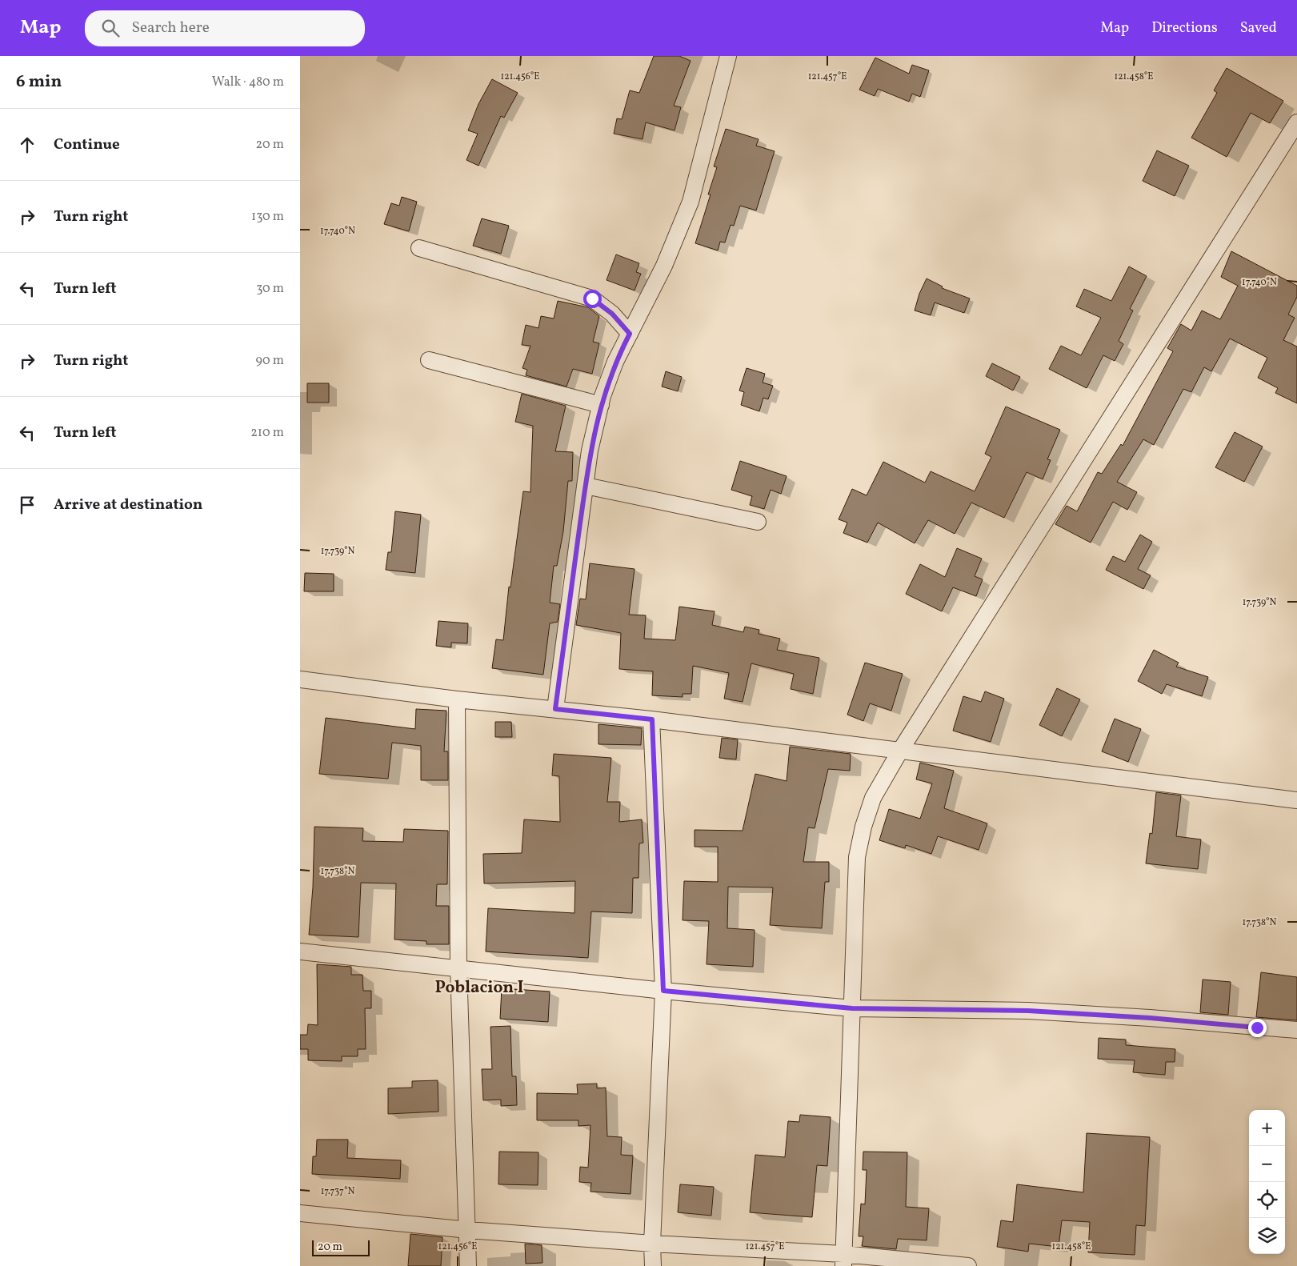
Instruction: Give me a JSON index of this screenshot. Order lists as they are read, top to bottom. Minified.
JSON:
{"districts":["Poblacion I"],"scale_bar":"20 m","page":{"header":"Map","search":"Search here","nav":["Map","Directions","Saved"],"heading":["6 min","Walk · 480 m"],"list":[["Continue","20 m"],["Turn right","130 m"],["Turn left","30 m"],["Turn right","90 m"],["Turn left","210 m"],"Arrive at destination"],"map_buttons":["+","−"],"scale":"20 m"},"coordinates":["121.456°E","121.457°E","121.458°E","17.740°N","17.739°N","17.738°N","17.737°N"]}
